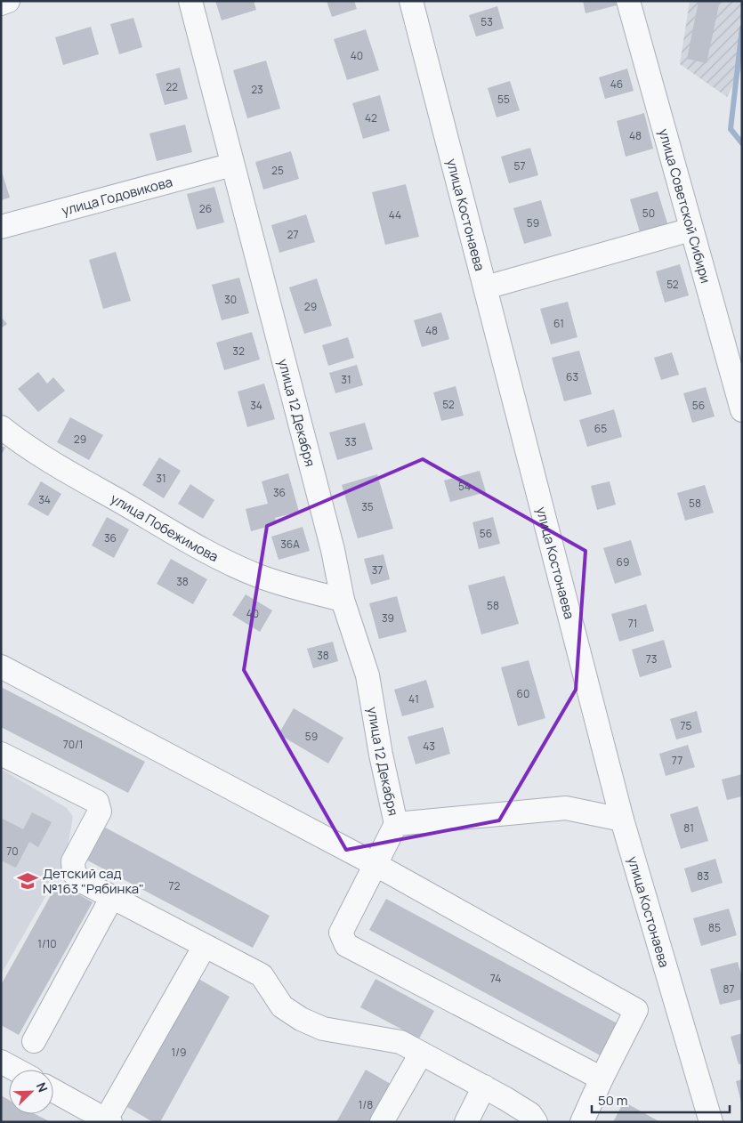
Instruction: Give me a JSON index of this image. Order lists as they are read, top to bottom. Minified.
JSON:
{"streets":{"street":["улица Годовикова","улица Советской Сибири","улица Костонаева","улица 12 Декабря","улица Побежимова"]},"crossings":[["улица Годовикова","улица 12 Декабря"],["улица 12 Декабря","улица Побежимова"]],"places":{"school or university":["Детский сад №163 \"Рябинка\""]},"house_numbers":["53","40","46","22","23","55","42","48","57","25","26","50","44","59","27","52","30","29","61","48","32","63","31","52","34","56","65","29","33","31","54","36","34","58","35","56","36","36А","69","37","38","58","40","39","71","38","73","60","41","75","59","70/1","43","77","81","70","83","72","85","1/10","74","87","1/9","1/8"],"scale_bar":"50 m","north":"top right"}
